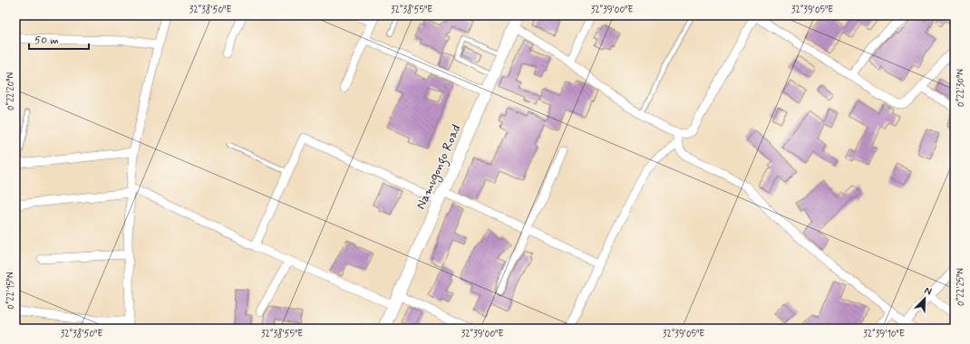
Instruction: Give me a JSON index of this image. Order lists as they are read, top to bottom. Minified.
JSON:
{"streets":{"main road":["Namugongo Road"]},"scale_bar":"50 m","north":"top right","coordinates":["32°38'50\"E","32°38'55\"E","32°39'00\"E","32°39'05\"E","0°22'30\"N","0°22'20\"N","0°22'25\"N","0°22'15\"N","32°39'10\"E"]}
